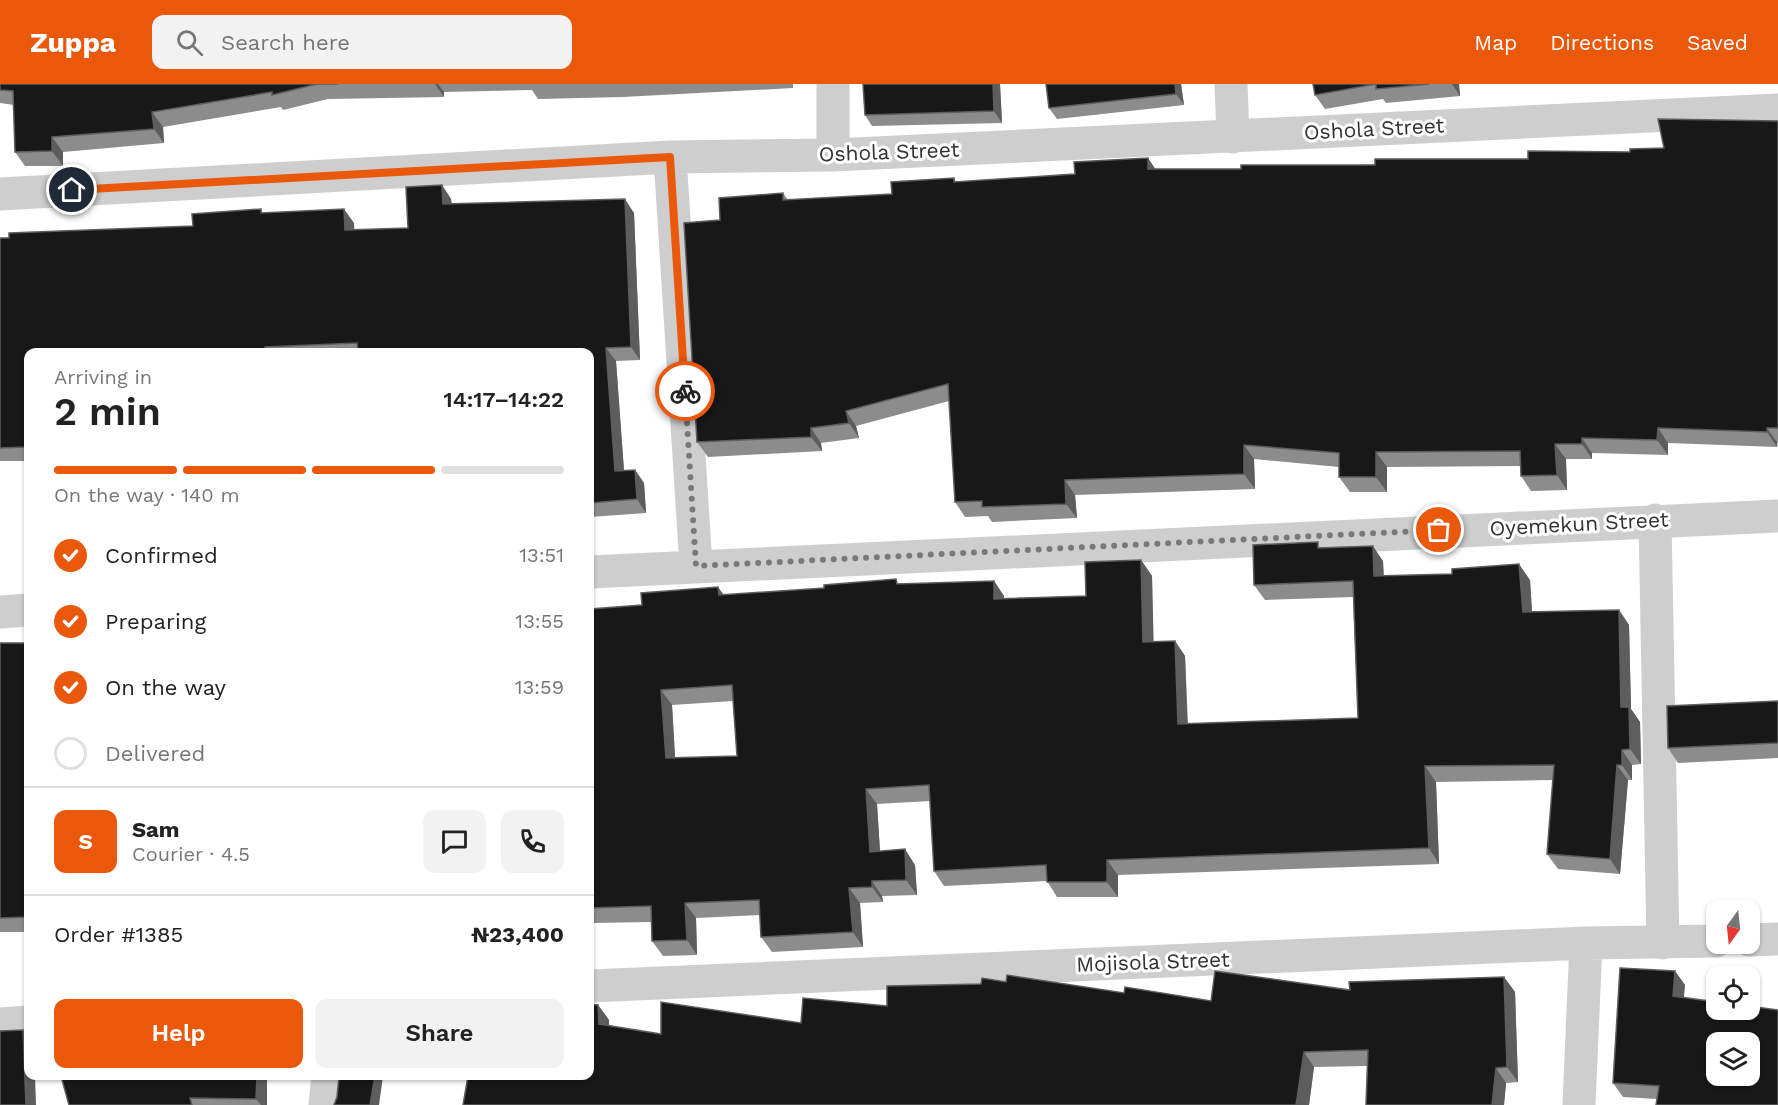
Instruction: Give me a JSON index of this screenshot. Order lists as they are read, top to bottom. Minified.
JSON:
{"streets":{"street":["Oshola Street","Oyemekun Street","Mojisola Street"]},"north":"bottom","page":{"header":"Zuppa","search":"Search here","nav":["Map","Directions","Saved"],"heading":["2 min","Arriving in","14:17–14:22"],"panel":["Sam","Courier · 4.5","Order #1385","₦23,400"],"bar":"On the way · 140 m","list":[["Confirmed","13:51"],["Preparing","13:55"],["On the way","13:59"],"Delivered"],"round":"S","buttons":["Help","Share"]}}
